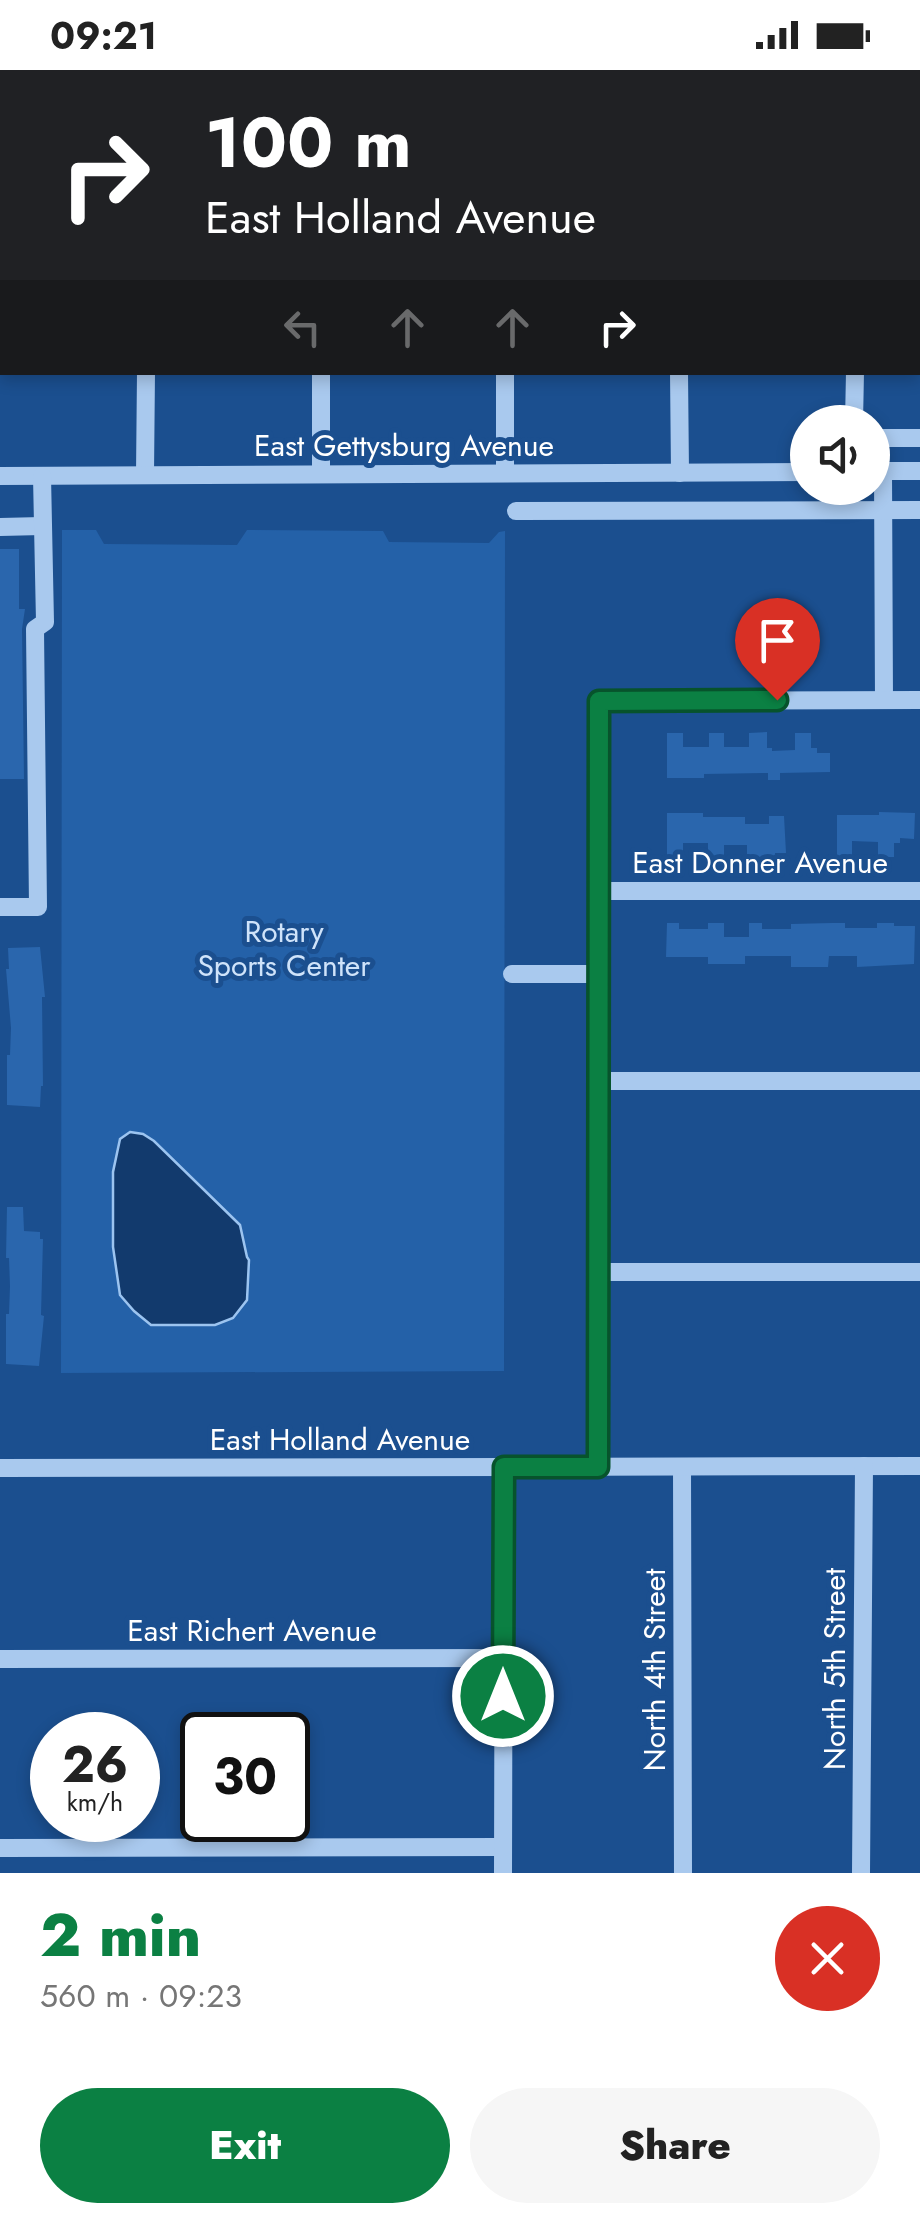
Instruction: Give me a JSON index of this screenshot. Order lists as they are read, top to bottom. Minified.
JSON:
{"streets":{"street":["East Gettysburg Avenue","East Donner Avenue","East Holland Avenue","East Richert Avenue","North 5th Street","North 4th Street"]},"crossings":[["East Holland Avenue","North 5th Street"],["East Holland Avenue","North 4th Street"]],"parks":["Rotary Sports Center"],"page":{"status":"09:21","turn":["100 m","East Holland Avenue"],"speed":"26 km/h","limit":"30","heading":["2 min","560 m · 09:23"],"buttons":["Exit","Share"]}}
